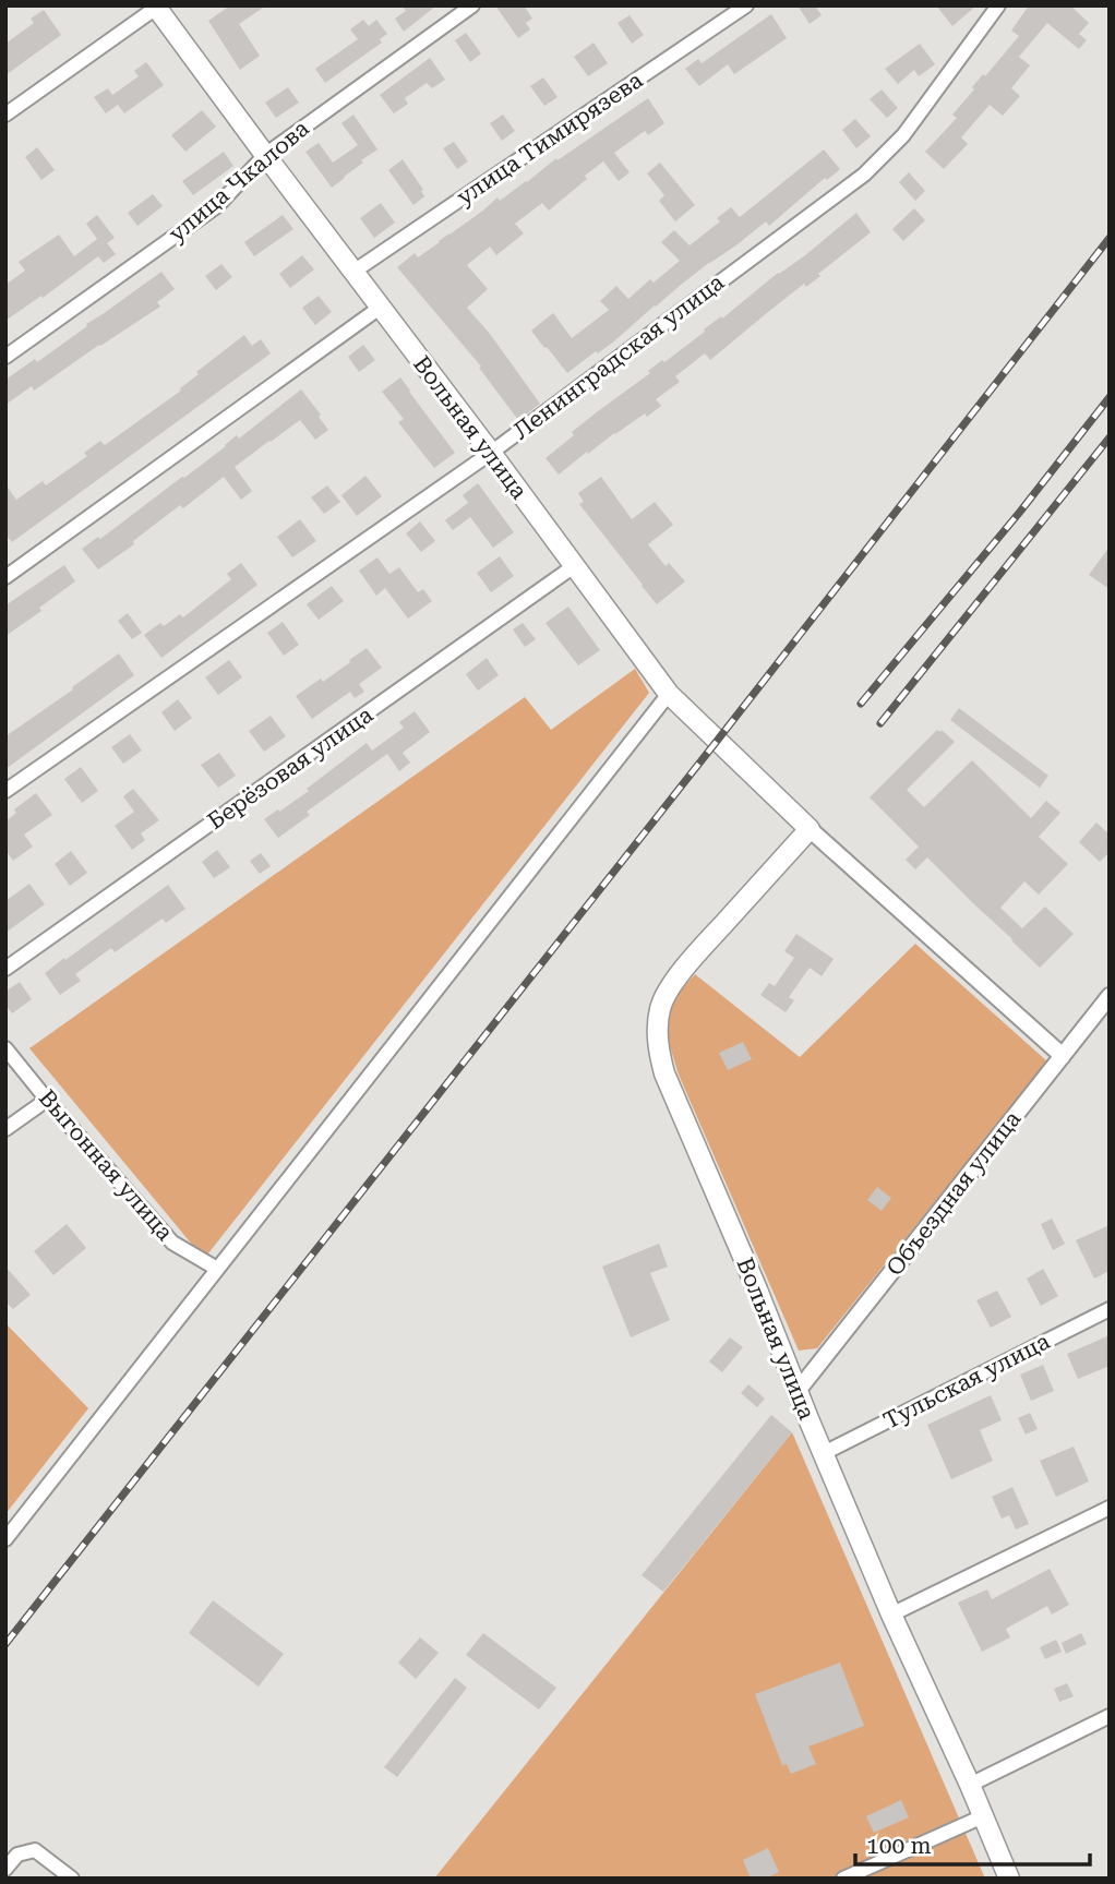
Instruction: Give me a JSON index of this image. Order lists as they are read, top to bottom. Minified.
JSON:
{"streets":{"main road":["Вольная улица"],"street":["улица Тимирязева","улица Чкалова","Ленинградская улица","Берёзовая улица","Выгонная улица","Объездная улица","Тульская улица"]},"crossings":[["улица Тимирязева","Вольная улица"],["улица Чкалова","Вольная улица"],["Ленинградская улица","Вольная улица"],["Вольная улица","Берёзовая улица"],["Вольная улица","Объездная улица"],["Вольная улица","Тульская улица"]],"scale_bar":"100 m"}
